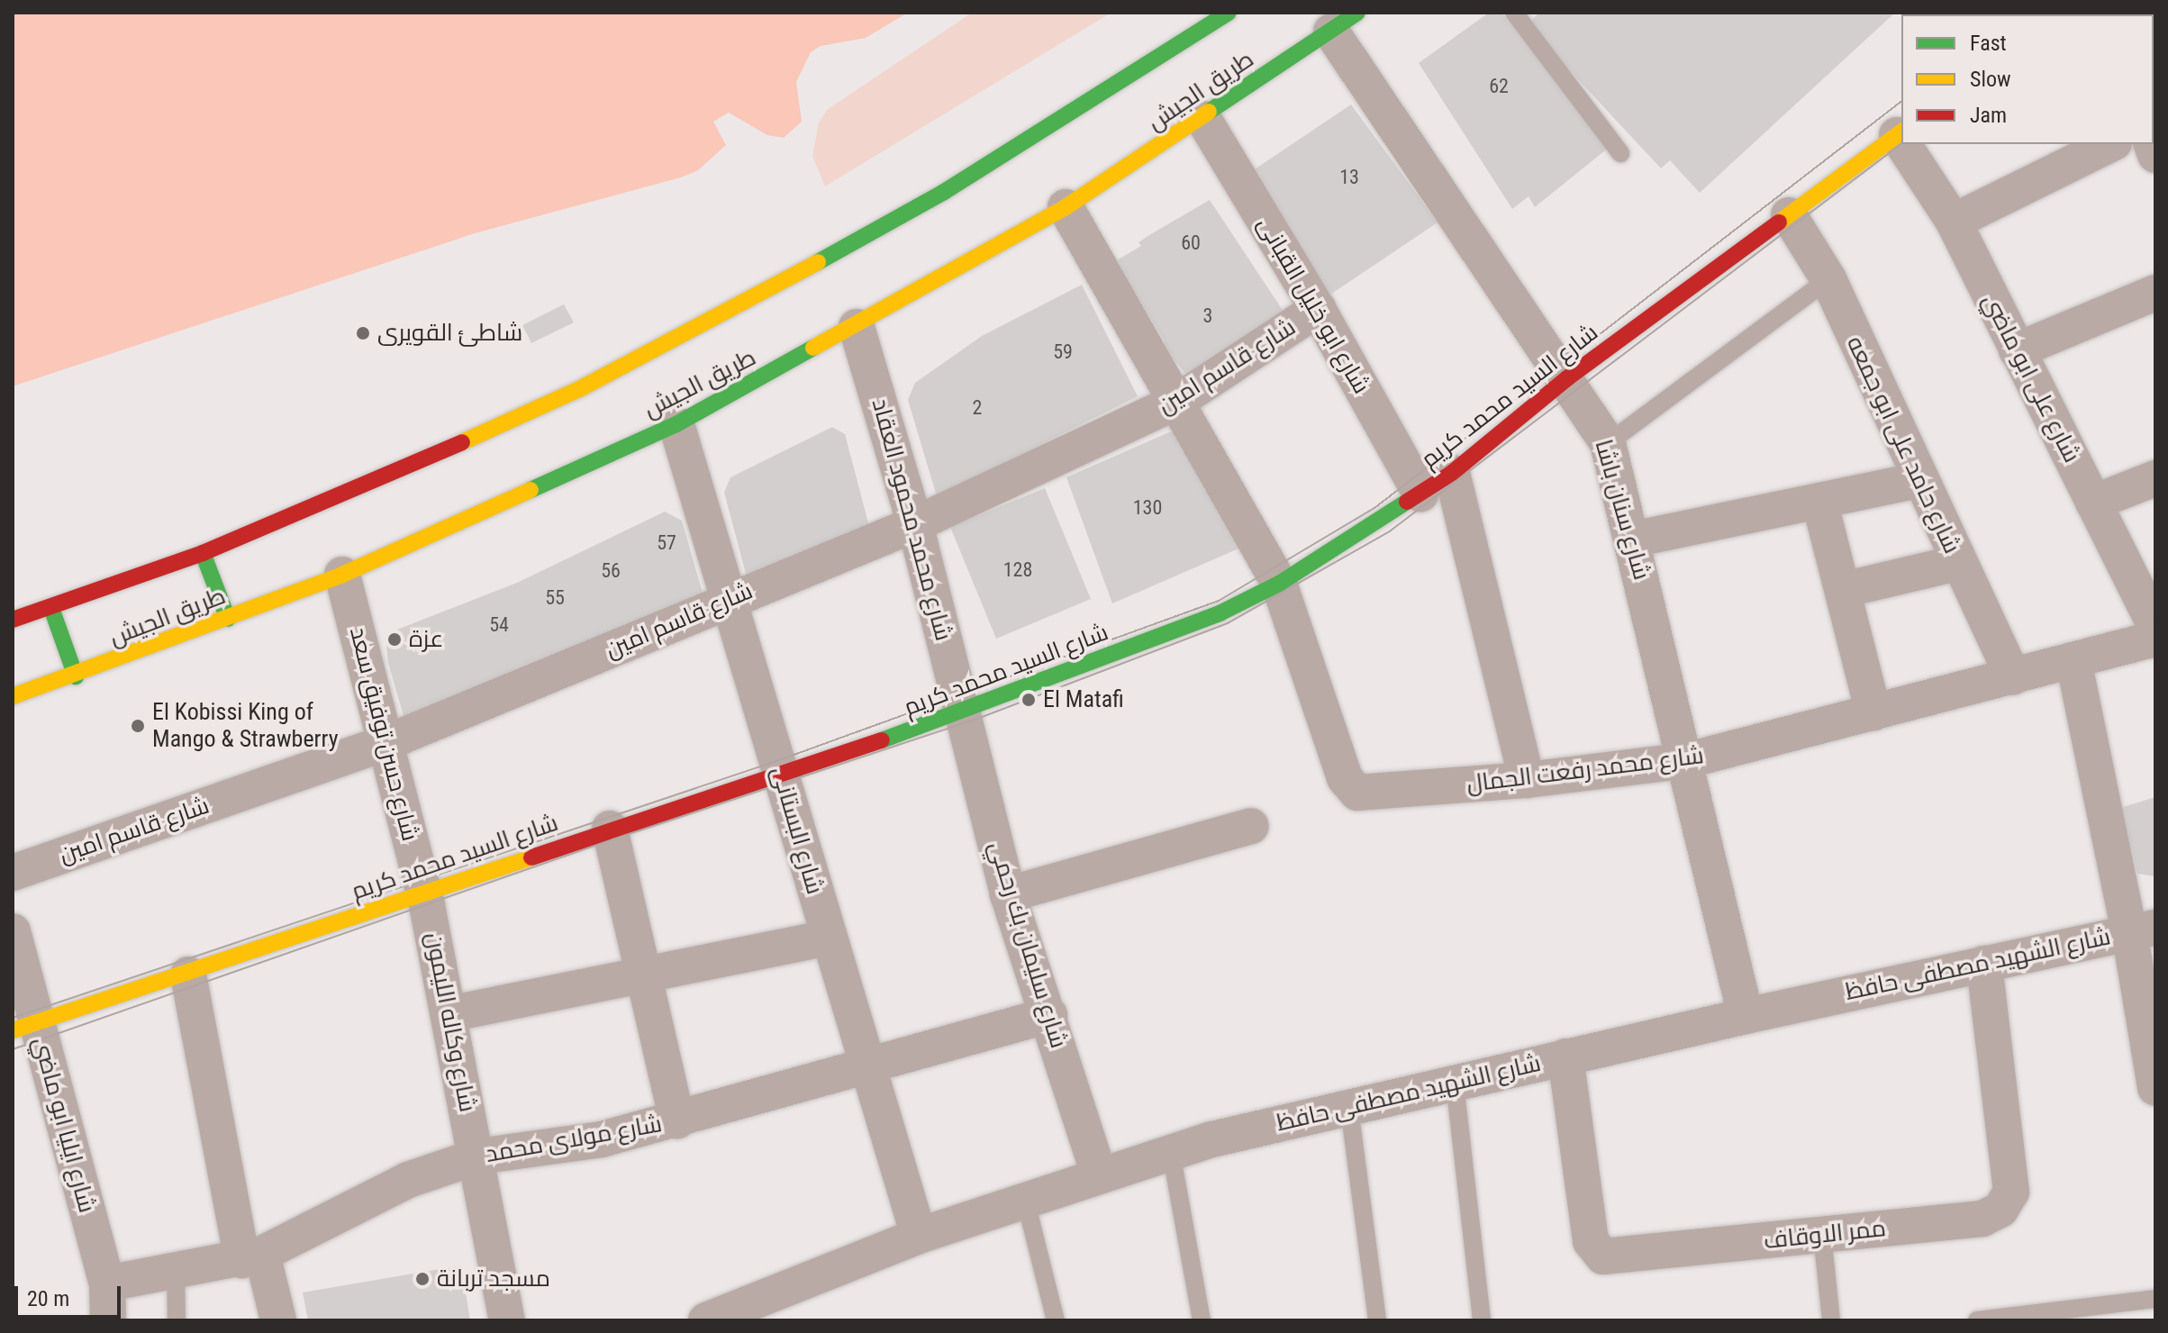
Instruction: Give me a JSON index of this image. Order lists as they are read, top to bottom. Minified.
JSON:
{"streets":{"main road":["طريق الجيش","شارع السيد محمد كريم"],"street":["شارع ابو خليل القبانى","شارع قاسم امين","شارع على ابو ماضي","شارع حامد على ابو جمعه","شارع سنان باشا","شارع محمد محمود العقاد","شارع حسن توفيق سعد","شارع محمد رفعت الجمال","شارع البستانى","شارع سليمان بك رحمي","شارع الشهيد مصطفى حافظ","شارع وكاله الليمون","شارع ايليا ابو ماضي","شارع مولاى محمد","ممر الاوقاف"]},"crossings":[["طريق الجيش","شارع ابو خليل القبانى"],["طريق الجيش","شارع سنان باشا"],["طريق الجيش","شارع محمد محمود العقاد"],["طريق الجيش","شارع حسن توفيق سعد"],["طريق الجيش","شارع محمد رفعت الجمال"],["طريق الجيش","شارع البستانى"],["شارع ابو خليل القبانى","شارع قاسم امين"],["شارع ابو خليل القبانى","شارع السيد محمد كريم"],["شارع قاسم امين","شارع محمد محمود العقاد"],["شارع قاسم امين","شارع حسن توفيق سعد"],["شارع قاسم امين","شارع محمد رفعت الجمال"],["شارع قاسم امين","شارع البستانى"],["شارع السيد محمد كريم","شارع حامد على ابو جمعه"],["شارع السيد محمد كريم","شارع سنان باشا"],["شارع السيد محمد كريم","شارع محمد محمود العقاد"],["شارع السيد محمد كريم","شارع حسن توفيق سعد"],["شارع السيد محمد كريم","شارع محمد رفعت الجمال"],["شارع السيد محمد كريم","شارع البستانى"],["شارع السيد محمد كريم","شارع سليمان بك رحمي"],["شارع السيد محمد كريم","شارع وكاله الليمون"],["شارع السيد محمد كريم","شارع ايليا ابو ماضي"],["شارع حامد على ابو جمعه","شارع محمد رفعت الجمال"],["شارع سنان باشا","شارع محمد رفعت الجمال"],["شارع سنان باشا","شارع الشهيد مصطفى حافظ"],["شارع محمد محمود العقاد","شارع سليمان بك رحمي"],["شارع حسن توفيق سعد","شارع وكاله الليمون"],["شارع البستانى","شارع الشهيد مصطفى حافظ"],["شارع البستانى","شارع مولاى محمد"],["شارع سليمان بك رحمي","شارع الشهيد مصطفى حافظ"],["شارع سليمان بك رحمي","شارع مولاى محمد"],["شارع الشهيد مصطفى حافظ","ممر الاوقاف"],["شارع وكاله الليمون","شارع مولاى محمد"],["شارع ايليا ابو ماضي","شارع مولاى محمد"]],"places":["شاطئ القويرى","عزة","El Matafi","El Kobissi King of Mango & Strawberry","مسجد تربانة"],"house_numbers":["62","13","60","3","59","2","130","57","128","56","55","54"],"legend":["Fast","Slow","Jam"],"scale_bar":"20 m"}
